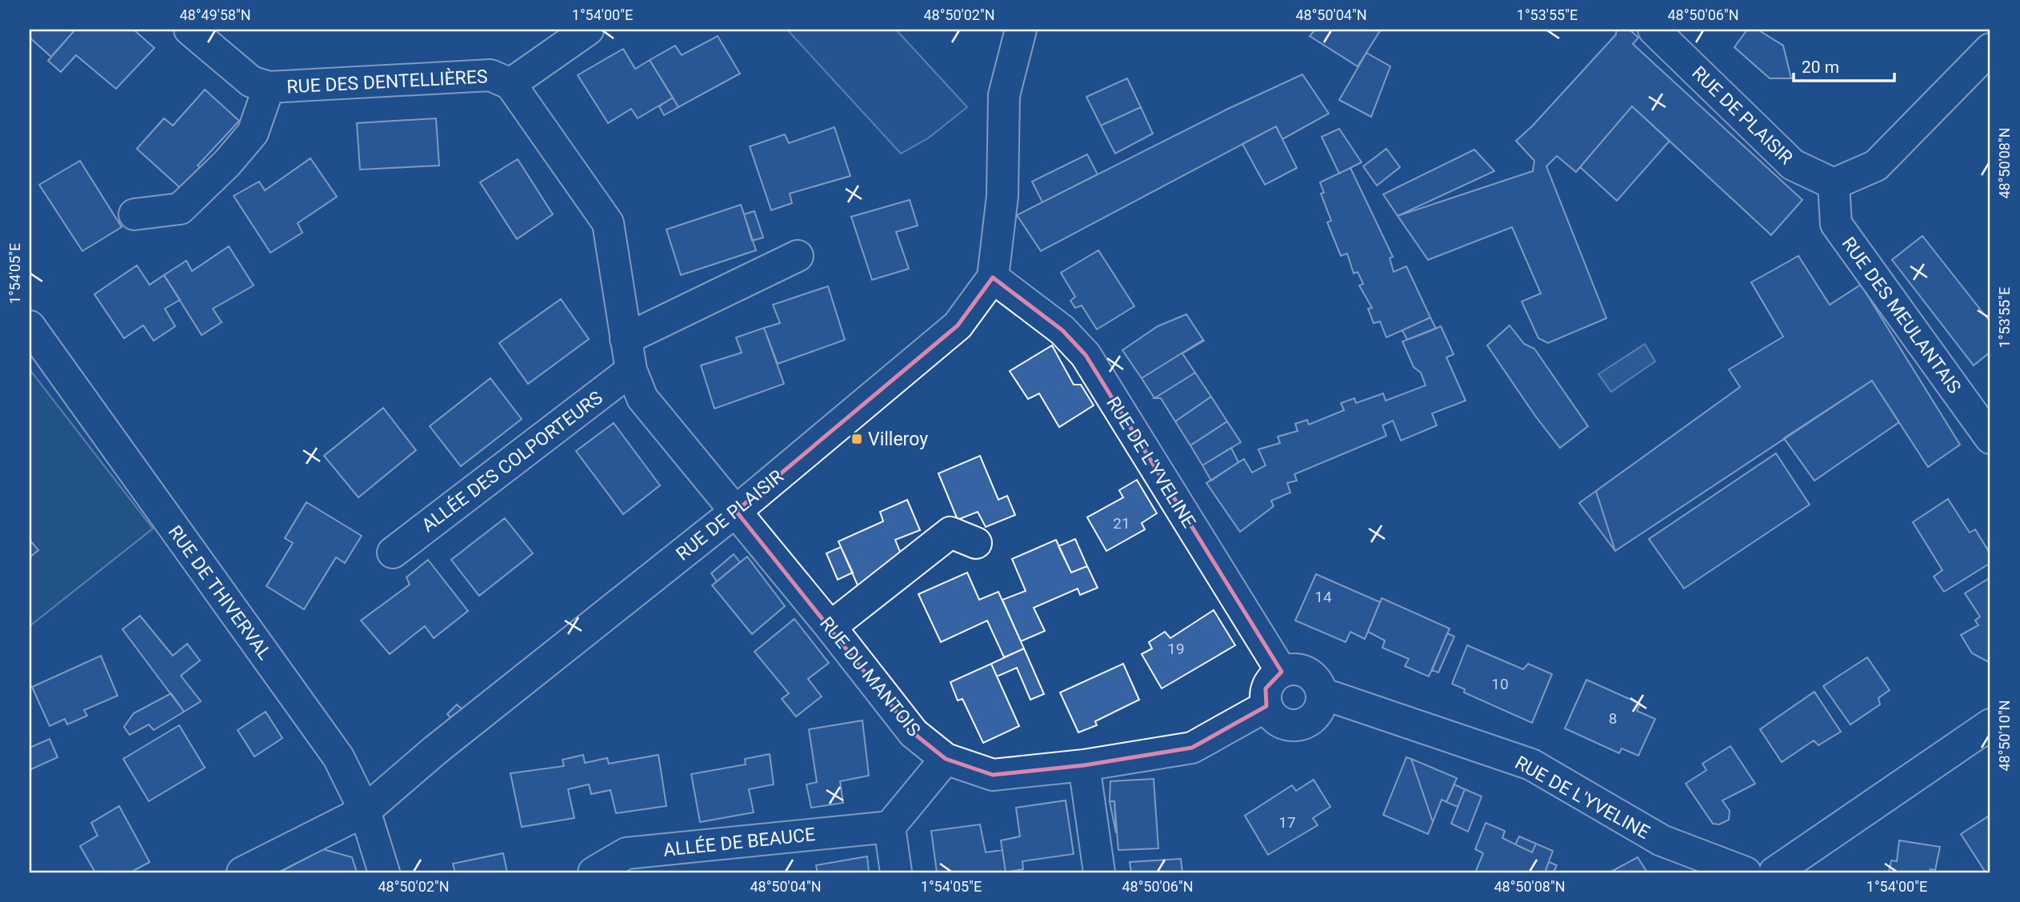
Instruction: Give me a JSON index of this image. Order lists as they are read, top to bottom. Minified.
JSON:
{"streets":{"street":["RUE DES DENTELLIÈRES","RUE DE PLAISIR","RUE DES MEULANTAIS","ALLÉE DES COLPORTEURS","RUE DE L'YVELINE","RUE DE THIVERVAL","RUE DU MANTOIS","ALLÉE DE BEAUCE"]},"crossings":[["RUE DES DENTELLIÈRES","RUE DE PLAISIR"],["RUE DES DENTELLIÈRES","ALLÉE DES COLPORTEURS"],["RUE DES DENTELLIÈRES","RUE DU MANTOIS"],["RUE DE PLAISIR","RUE DES MEULANTAIS"],["RUE DE PLAISIR","RUE DE L'YVELINE"],["RUE DE PLAISIR","RUE DE THIVERVAL"],["RUE DE PLAISIR","RUE DU MANTOIS"],["RUE DE L'YVELINE","RUE DU MANTOIS"]],"places":{"transit":["Villeroy"]},"house_numbers":["21","14","19","10","8","17"],"scale_bar":"20 m","coordinates":["48°49'58\"N","1°54'00\"E","48°50'02\"N","48°50'04\"N","1°53'55\"E","48°50'06\"N","48°50'08\"N","1°54'05\"E","48°50'10\"N"]}
